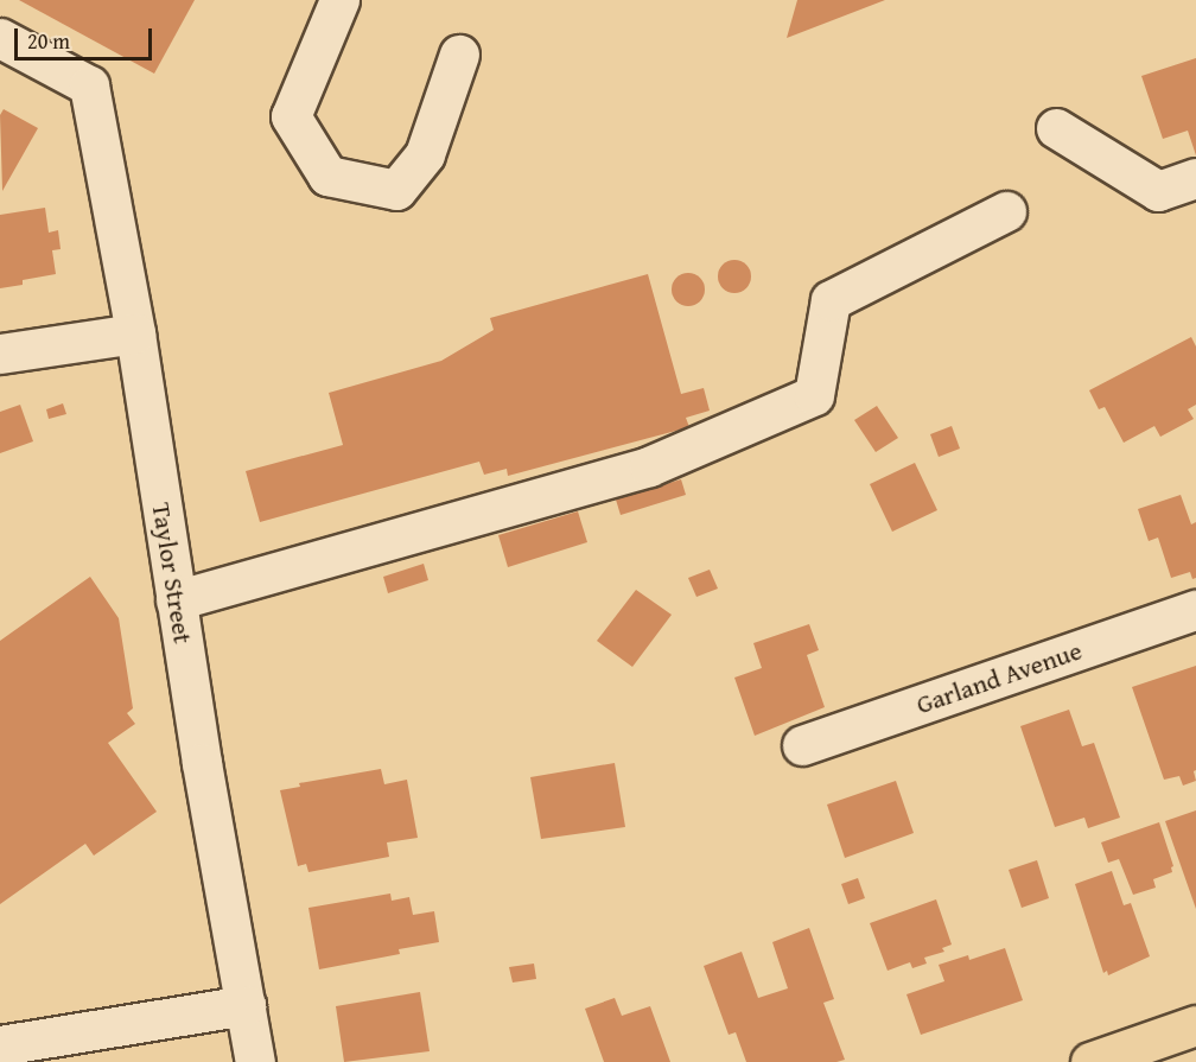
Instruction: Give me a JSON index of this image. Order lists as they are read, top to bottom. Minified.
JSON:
{"streets":{"street":["Taylor Street","Garland Avenue"]},"scale_bar":"20 m"}
